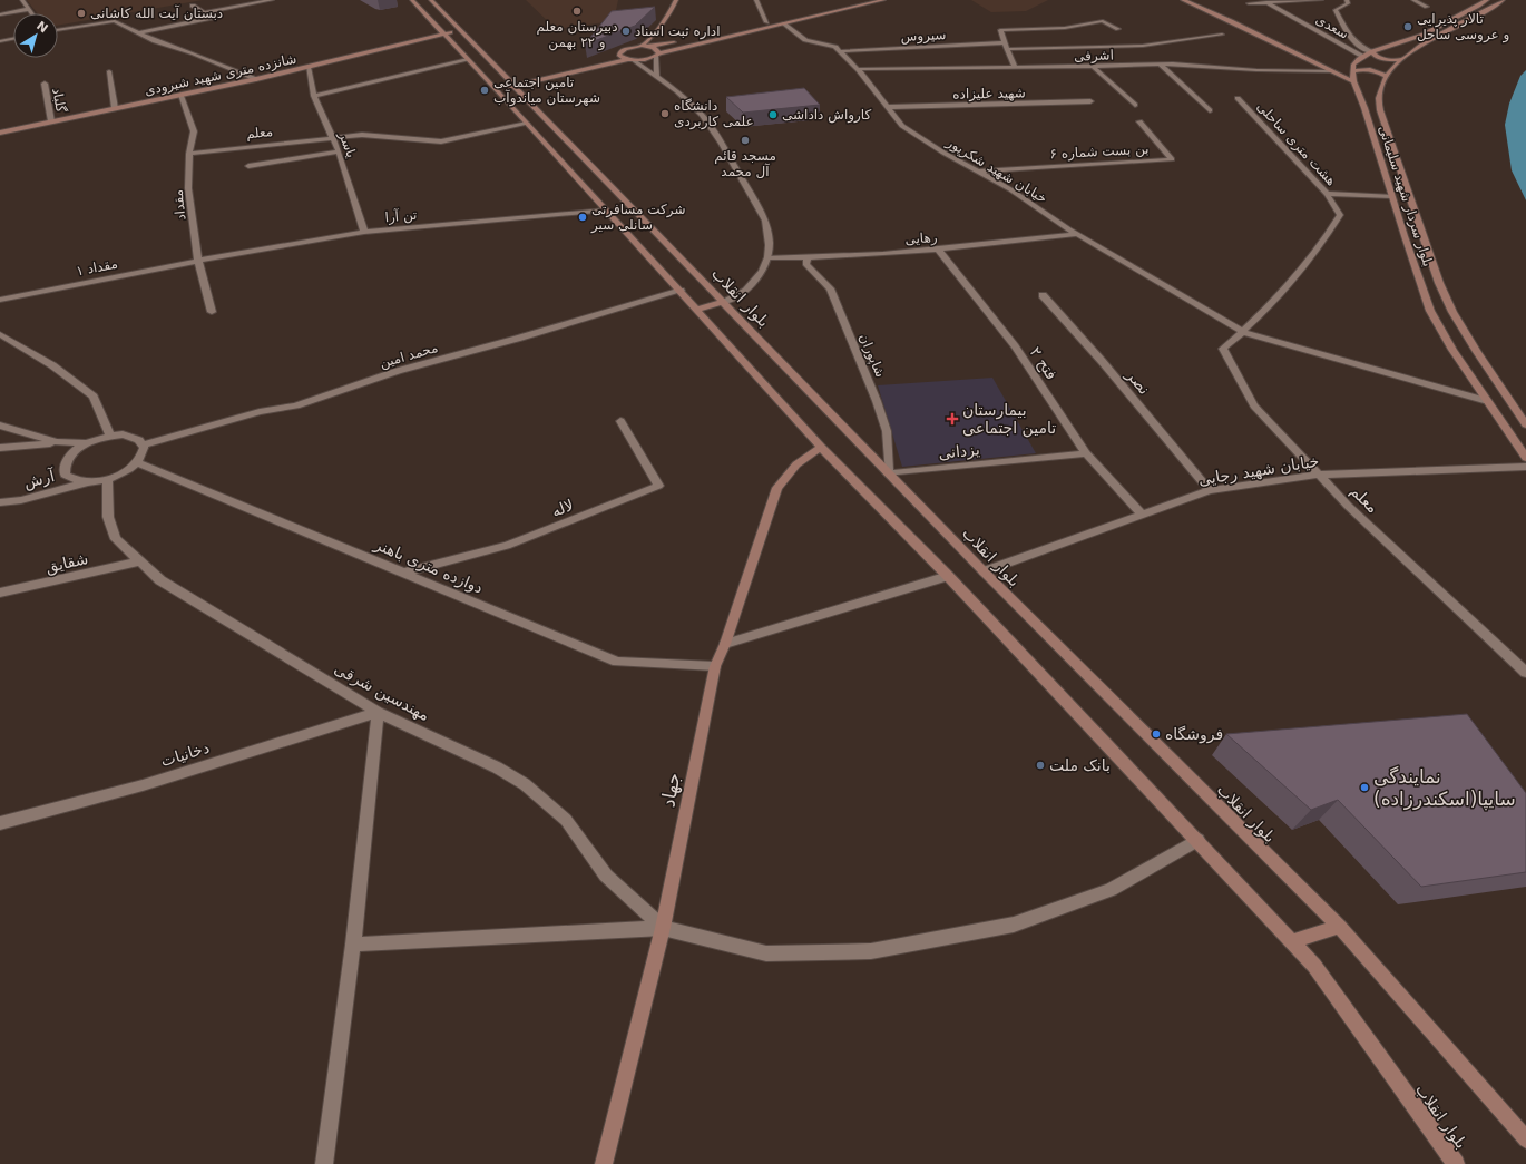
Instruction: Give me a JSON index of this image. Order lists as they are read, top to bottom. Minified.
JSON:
{"streets":{"main road":["شانزده متری شهید شیرودی","بلوار سردار شهید سلیمانی","بلوار انقلاب","جهاد"],"street":["سعدی","سیروس","اشرفی","شهید علیزاده","گلباد","معلم","هشت متری ساحلی","یاسر","بن بست شماره ۶","خیابان شهید شکرپور","مقداد","تن آرا","رهایی","مقداد ۱","محمد امین","شاپوران","فتح ۲","نصر","یزدانی","خیابان شهید رجایی","آرش","لاله","شقایق","دوازده متری باهنر","مهندسین شرقی","دخانیات"]},"crossings":[["سیروس","خیابان شهید شکرپور"],["اشرفی","خیابان شهید شکرپور"],["شانزده متری شهید شیرودی","گلباد"],["شانزده متری شهید شیرودی","یاسر"],["شانزده متری شهید شیرودی","مقداد"],["شانزده متری شهید شیرودی","بلوار انقلاب"],["شهید علیزاده","خیابان شهید شکرپور"],["معلم","هشت متری ساحلی"],["معلم","یاسر"],["معلم","خیابان شهید شکرپور"],["معلم","مقداد"],["معلم","بلوار انقلاب"],["معلم","خیابان شهید رجایی"],["هشت متری ساحلی","خیابان شهید شکرپور"],["یاسر","تن آرا"],["بن بست شماره ۶","خیابان شهید شکرپور"],["خیابان شهید شکرپور","بلوار سردار شهید سلیمانی"],["خیابان شهید شکرپور","رهایی"],["مقداد","تن آرا"],["مقداد","مقداد ۱"],["تن آرا","مقداد ۱"],["تن آرا","بلوار انقلاب"],["رهایی","شاپوران"],["رهایی","فتح ۲"],["بلوار انقلاب","محمد امین"],["بلوار انقلاب","شاپوران"],["بلوار انقلاب","یزدانی"],["بلوار انقلاب","خیابان شهید رجایی"],["بلوار انقلاب","جهاد"],["شاپوران","یزدانی"],["فتح ۲","یزدانی"],["فتح ۲","خیابان شهید رجایی"],["نصر","خیابان شهید رجایی"],["آرش","دوازده متری باهنر"],["آرش","مهندسین شرقی"],["لاله","دوازده متری باهنر"],["شقایق","مهندسین شرقی"],["دوازده متری باهنر","جهاد"],["مهندسین شرقی","دخانیات"],["مهندسین شرقی","جهاد"]],"places":{"other":["دبیرستان معلم و ۲۲ بهمن","دبستان آیت الله کاشانی","تالار پذیرایی و عروسی ساحل","اداره ثبت اسناد","تامین اجتماعی شهرستان میاندوآب","دانشگاه علمی کاربردی","کارواش داداشی","مسجد قائم آل محمد","شرکت مسافرتی سانلی سیر","فروشگاه","بانک ملت","نمایندگی سایپا(اسکندرزاده)"],"health":["بیمارستان تامین اجتماعی"]},"north":"top right"}
